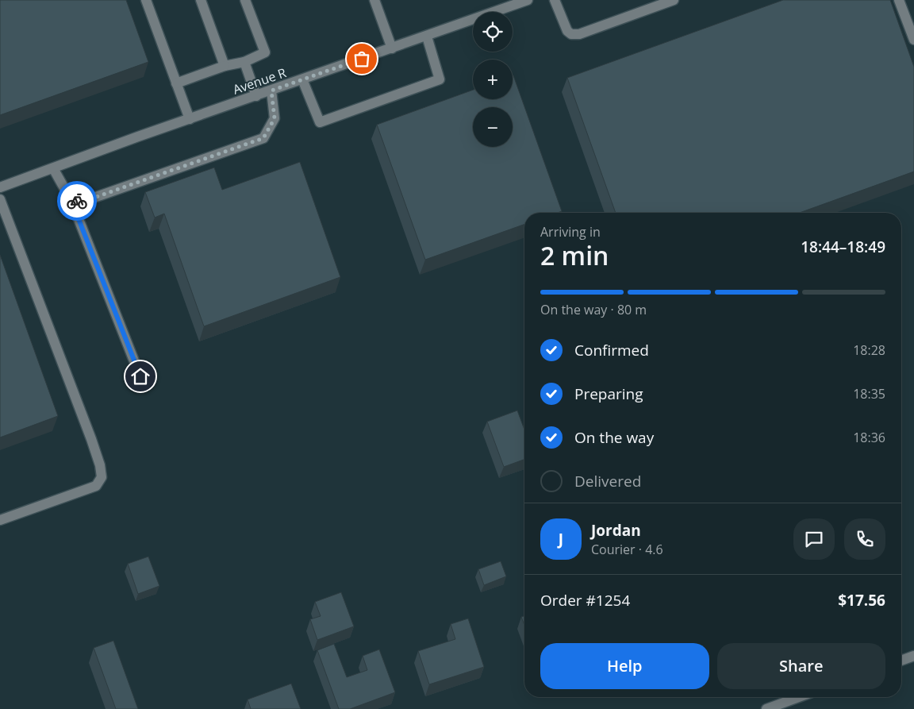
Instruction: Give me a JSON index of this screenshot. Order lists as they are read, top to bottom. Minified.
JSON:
{"streets":{"street":["Avenue R"]},"page":{"map_buttons":["+","−"],"heading":["2 min","Arriving in","18:44–18:49"],"panel":["Jordan","Courier · 4.6","Order #1254","$17.56"],"bar":"On the way · 80 m","list":[["Confirmed","18:28"],["Preparing","18:35"],["On the way","18:36"],"Delivered"],"round":"J","buttons":["Help","Share"]}}
